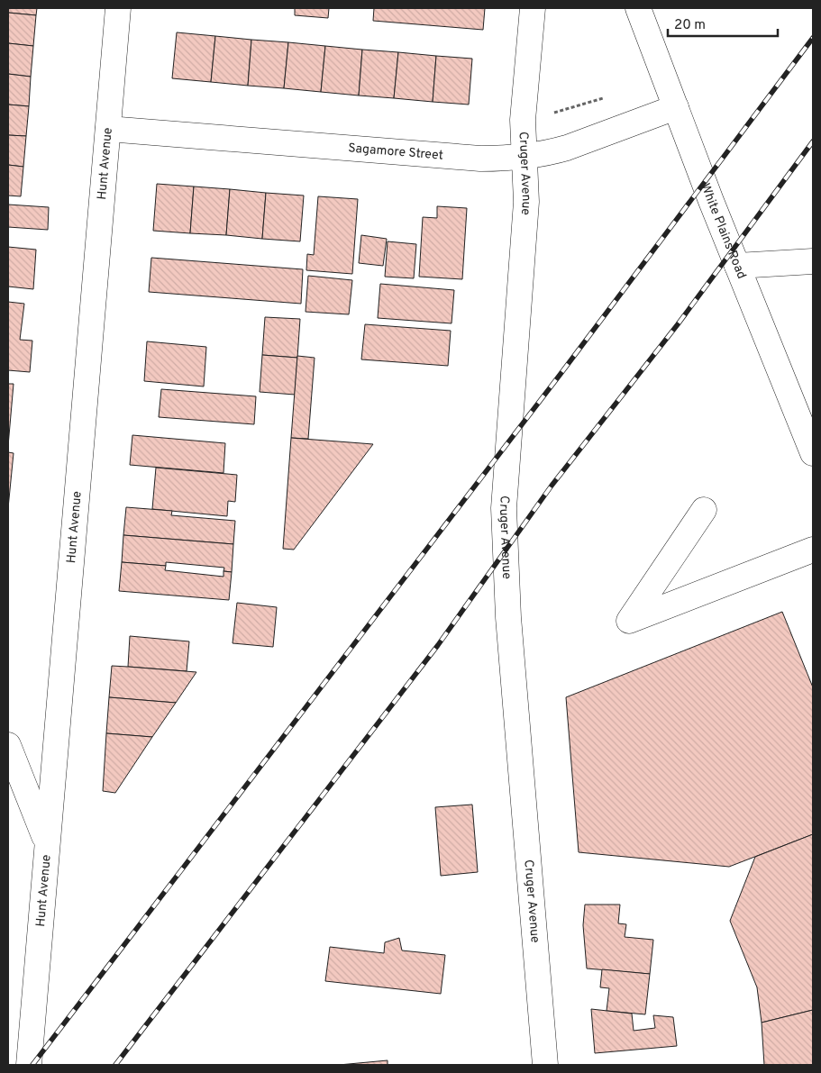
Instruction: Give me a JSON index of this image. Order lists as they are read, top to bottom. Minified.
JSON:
{"streets":{"street":["Sagamore Street","Hunt Avenue","Cruger Avenue","White Plains Road"]},"crossings":[["Sagamore Street","Hunt Avenue"],["Sagamore Street","Cruger Avenue"],["Sagamore Street","White Plains Road"]],"scale_bar":"20 m"}
